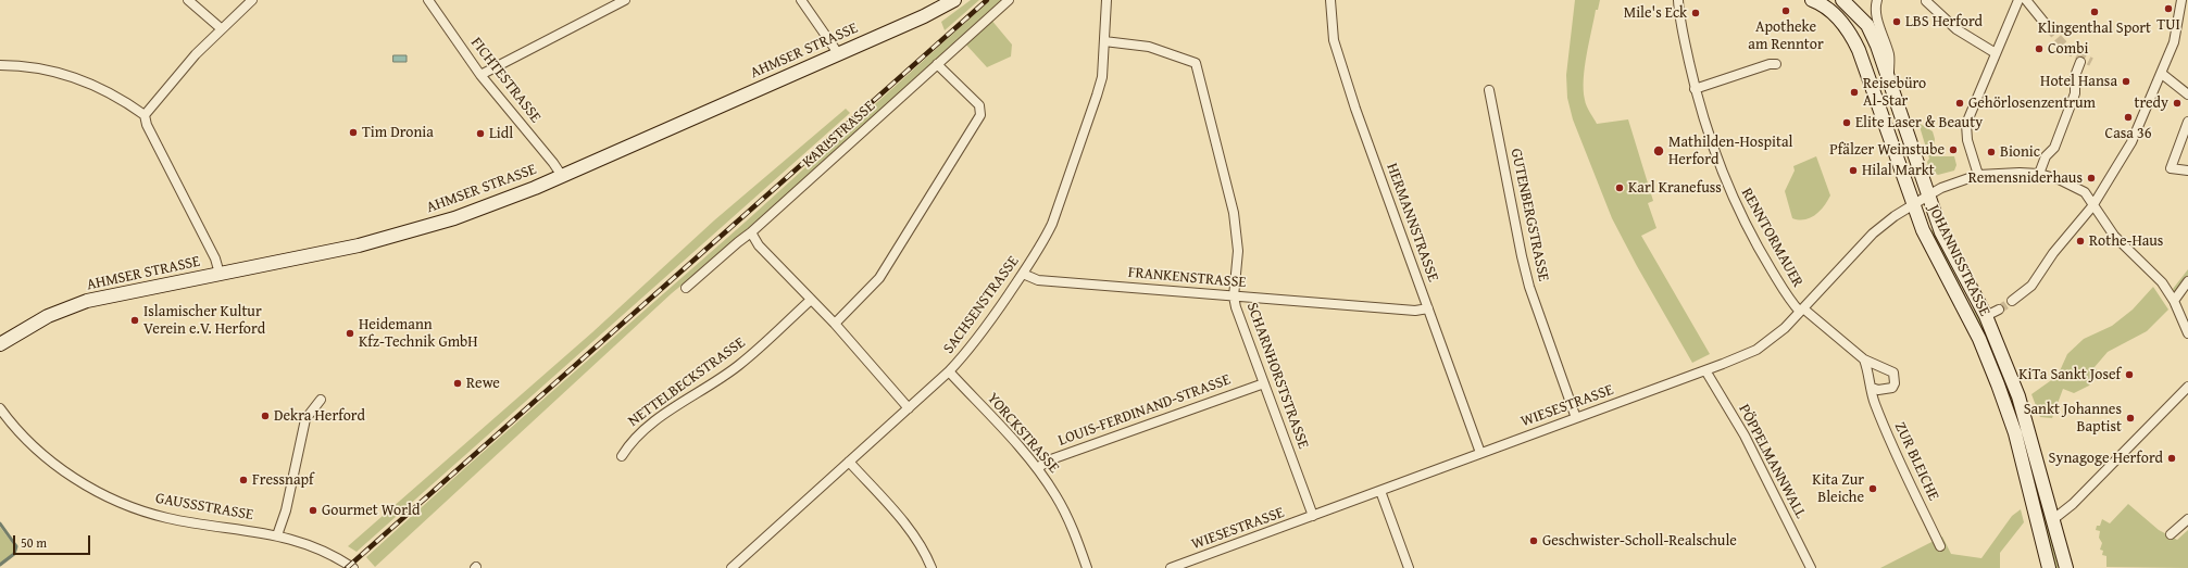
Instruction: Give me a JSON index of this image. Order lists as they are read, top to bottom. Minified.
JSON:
{"streets":{"main road":["AHMSER STRASSE","JOHANNISSTRASSE"],"street":["FICHTESTRASSE","KARLSTRASSE","GUTENBERGSTRASSE","HERMANNSTRASSE","RENNTORMAUER","FRANKENSTRASSE","SACHSENSTRASSE","SCHARNHORSTSTRASSE","NETTELBECKSTRASSE","WIESESTRASSE","LOUIS-FERDINAND-STRASSE","YORCKSTRASSE","PÖPPELMANNWALL","ZUR BLEICHE","GAUSSSTRASSE"]},"crossings":[["AHMSER STRASSE","FICHTESTRASSE"],["GUTENBERGSTRASSE","WIESESTRASSE"],["HERMANNSTRASSE","FRANKENSTRASSE"],["HERMANNSTRASSE","WIESESTRASSE"],["RENNTORMAUER","WIESESTRASSE"],["JOHANNISSTRASSE","WIESESTRASSE"],["FRANKENSTRASSE","SACHSENSTRASSE"],["FRANKENSTRASSE","SCHARNHORSTSTRASSE"],["SACHSENSTRASSE","SCHARNHORSTSTRASSE"],["SACHSENSTRASSE","YORCKSTRASSE"],["SCHARNHORSTSTRASSE","WIESESTRASSE"],["SCHARNHORSTSTRASSE","LOUIS-FERDINAND-STRASSE"],["WIESESTRASSE","PÖPPELMANNWALL"],["LOUIS-FERDINAND-STRASSE","YORCKSTRASSE"]],"places":["TUI","Apotheke am Renntor","Klingenthal Sport","Mile's Eck","LBS Herford","Combi","Hotel Hansa","Reisebüro Al-Star","Gehörlosenzentrum","tredy","Casa 36","Elite Laser & Beauty","Tim Dronia","Lidl","Pfälzer Weinstube","Mathilden-Hospital Herford","Bionic","Hilal Markt","Remensniderhaus","Karl Kranefuss","Rothe-Haus","Islamischer Kultur Verein e.V. Herford","Heidemann Kfz-Technik GmbH","KiTa Sankt Josef","Rewe","Dekra Herford","Sankt Johannes Baptist","Synagoge Herford","Fressnapf","Kita Zur Bleiche","Gourmet World","Geschwister-Scholl-Realschule"],"scale_bar":"50 m"}
